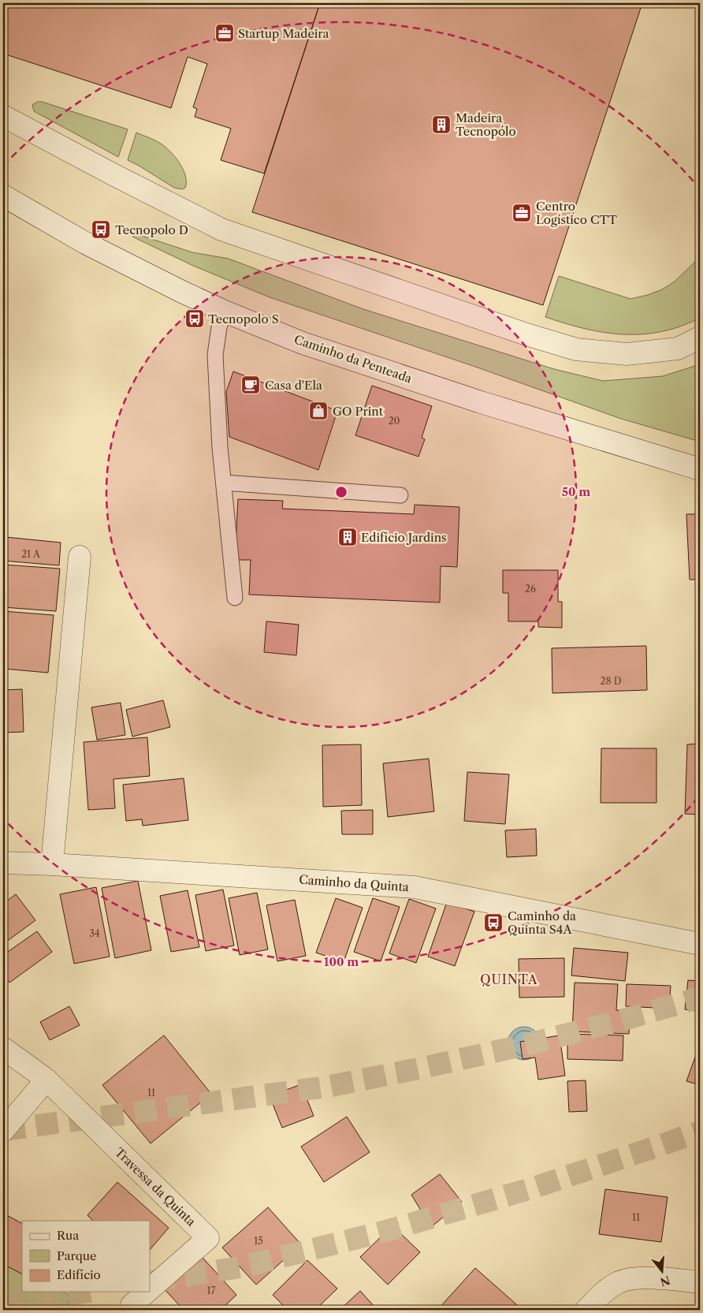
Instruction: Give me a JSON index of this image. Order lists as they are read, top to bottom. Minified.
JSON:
{"streets":{"street":["Caminho da Penteada","Caminho da Quinta","Travessa da Quinta"]},"districts":["QUINTA"],"places":{"office":["Startup Madeira","Centro Logístico CTT"],"building":["Madeira Tecnopólo","Edifício Jardins"],"bus stop":["Tecnopolo D","Tecnopolo S","Caminho da Quinta S4A"],"cafe":["Casa d'Ela"],"shop":["GO Print"]},"house_numbers":["20","21 A","26","28 D","34","11","11","15","17"],"legend":["Rua","Parque","Edifício"],"north":"bottom","rings":["50 m","100 m"]}
